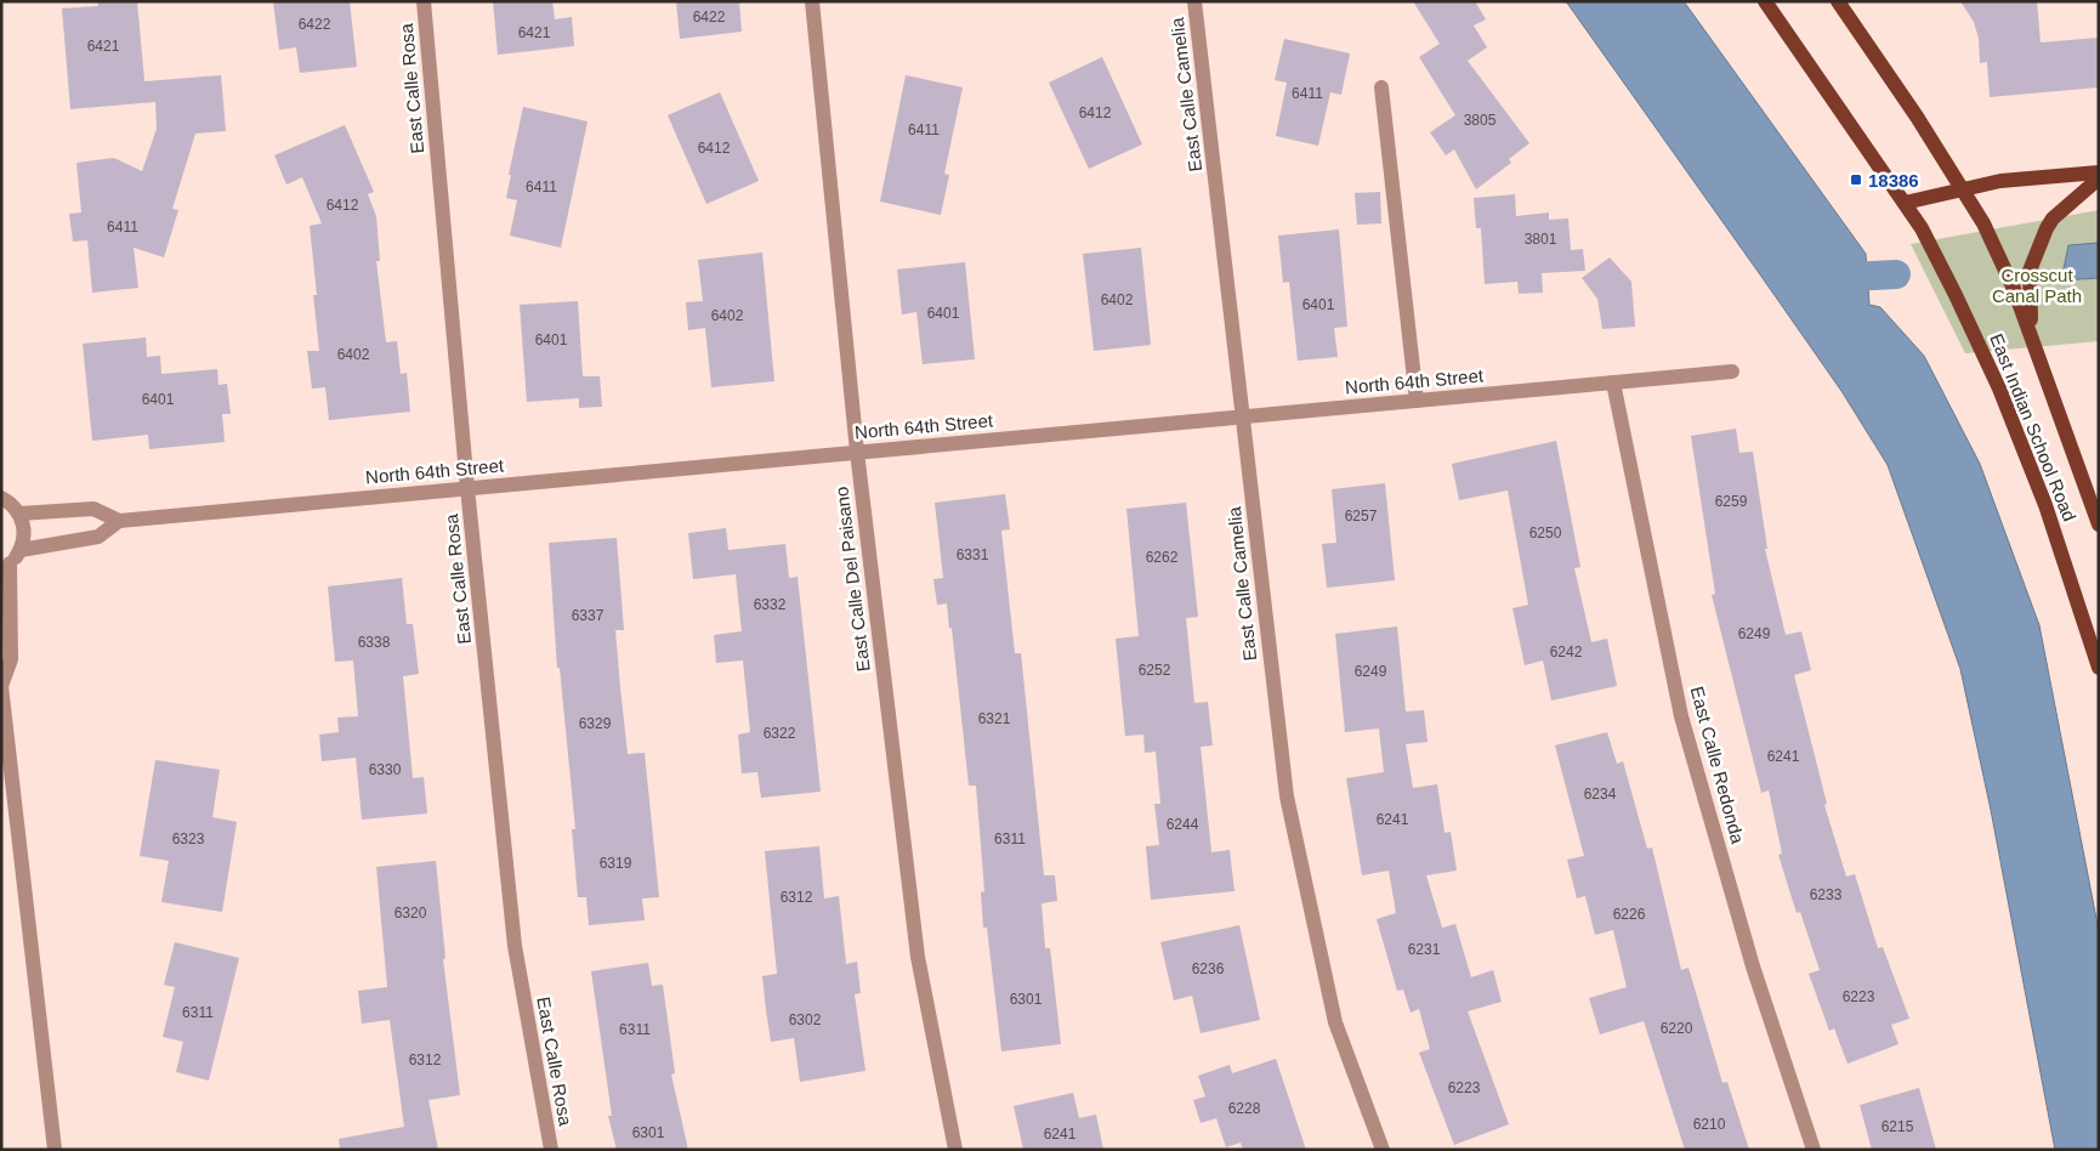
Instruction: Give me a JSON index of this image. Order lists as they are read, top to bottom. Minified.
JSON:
{"streets":{"main road":["East Indian School Road"],"street":["East Calle Rosa","East Calle Camelia","North 64th Street","East Calle Del Paisano","East Calle Redonda"]},"crossings":[["East Calle Rosa","North 64th Street"],["East Calle Camelia","North 64th Street"],["North 64th Street","East Calle Del Paisano"],["North 64th Street","East Calle Redonda"]],"parks":["Crosscut Canal Path"],"places":{"transit":["18386"]},"house_numbers":["6422","6422","6421","6421","6411","6412","3805","6411","6412","6411","6412","6411","3801","6402","6401","6401","6402","6401","6402","6401","6259","6257","6250","6331","6262","6332","6337","6249","6338","6242","6252","6249","6321","6329","6322","6241","6330","6234","6241","6244","6323","6311","6319","6233","6312","6320","6226","6231","6236","6223","6301","6311","6302","6220","6311","6312","6223","6228","6210","6215","6301","6241"]}
